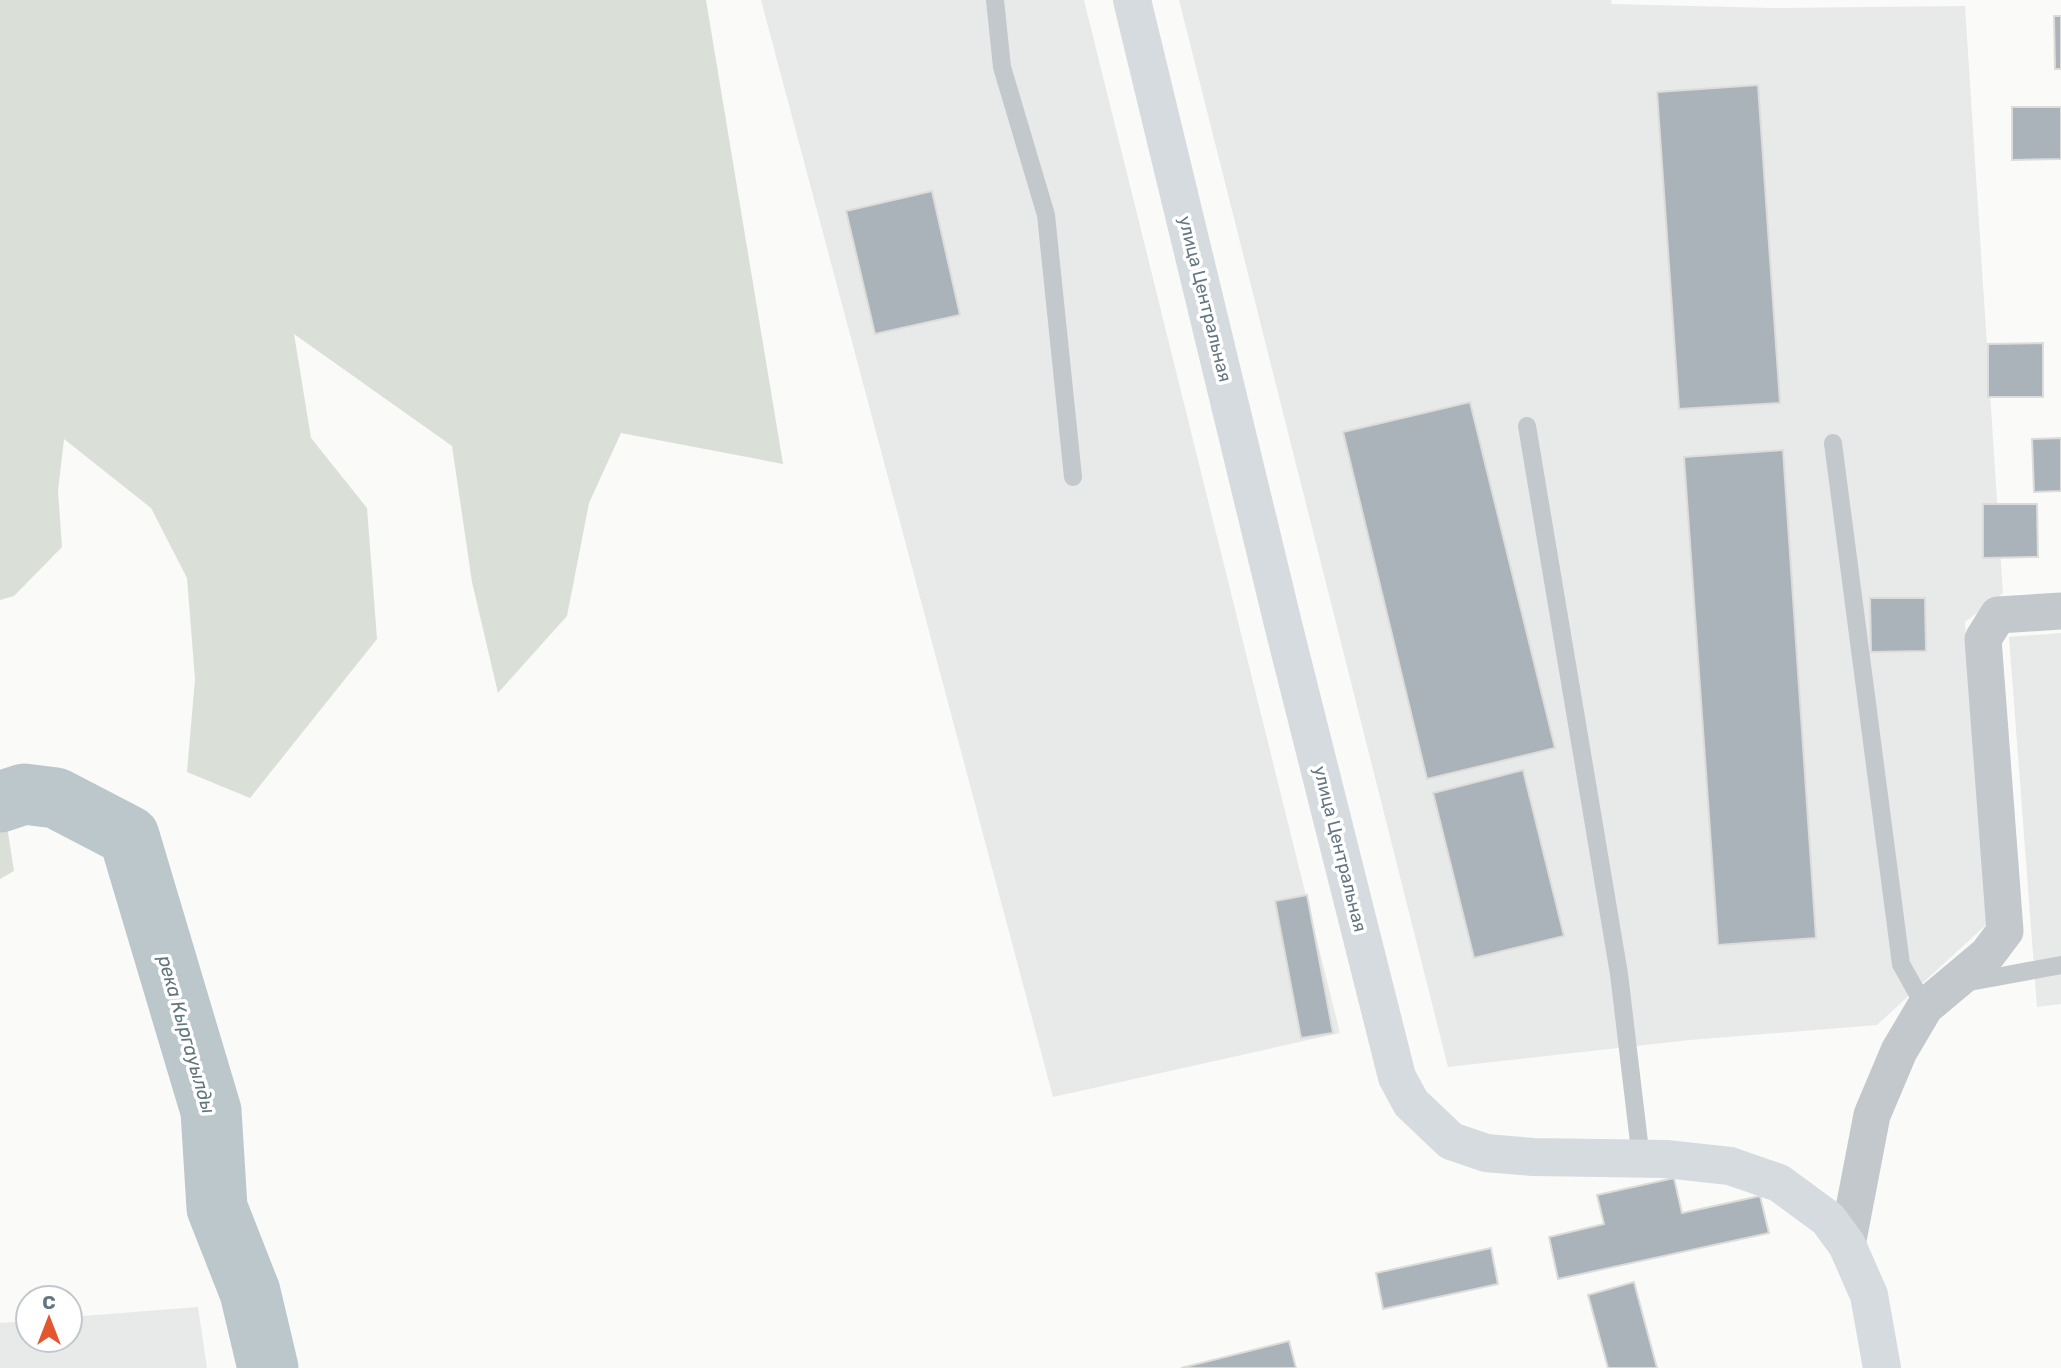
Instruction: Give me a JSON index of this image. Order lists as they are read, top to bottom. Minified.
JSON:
{"streets":{"main road":["улица Центральная"]},"water":["река Кыргауылды"],"north":"top"}
